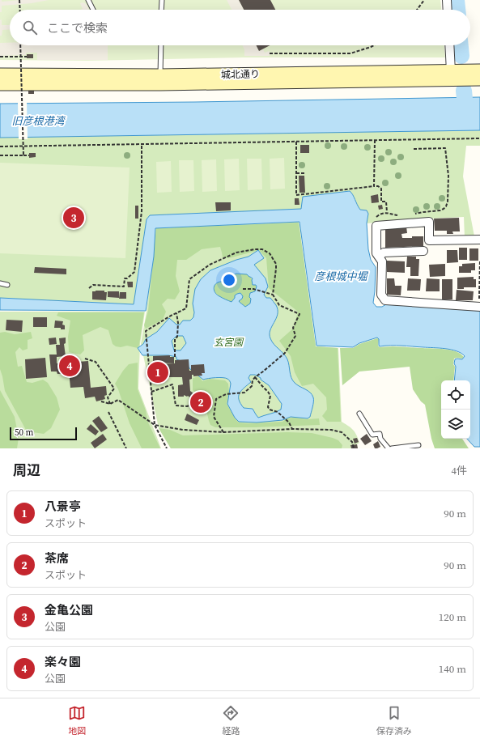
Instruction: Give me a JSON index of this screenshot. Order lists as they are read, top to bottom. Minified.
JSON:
{"streets":{"main road":["城北通り"]},"water":["旧彦根港湾","彦根城中堀"],"parks":["玄宮園"],"scale_bar":"50 m","page":{"search":"ここで検索","pins":["3","4","1","2"],"scale":"50 m","heading":["周辺","4件"],"list":[{"mark":"1","name":"八景亭","note":"スポット","value":"90 m"},{"mark":"2","name":"茶席","note":"スポット","value":"90 m"},{"mark":"3","name":"金亀公園","note":"公園","value":"120 m"},{"mark":"4","name":"楽々園","note":"公園","value":"140 m"}],"nav":["地図","経路","保存済み"]}}
